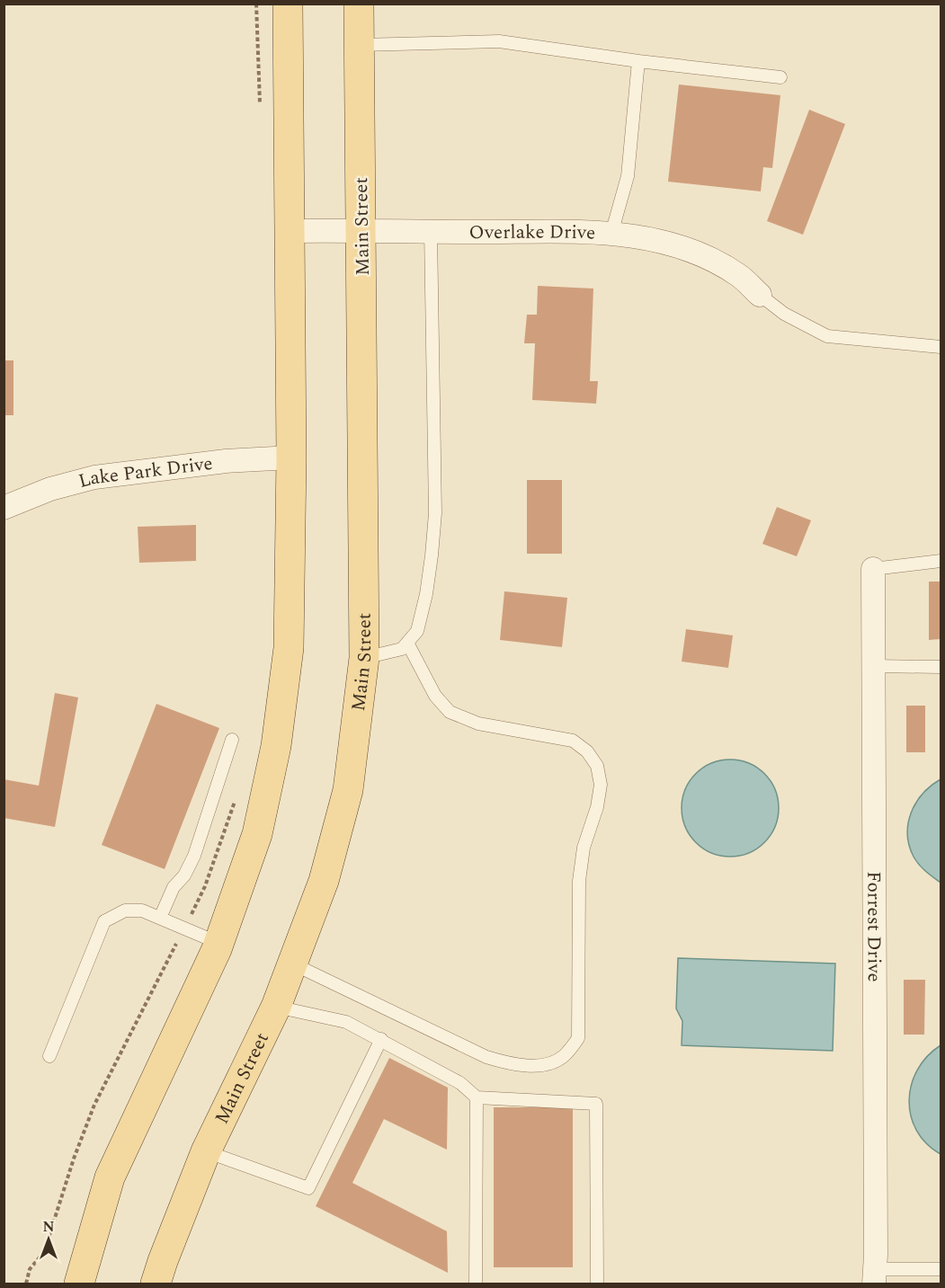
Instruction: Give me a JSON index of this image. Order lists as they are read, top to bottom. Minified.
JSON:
{"streets":{"main road":["Main Street"],"street":["Overlake Drive","Lake Park Drive","Forrest Drive"]},"crossings":[["Main Street","Overlake Drive"]],"north":"top"}
